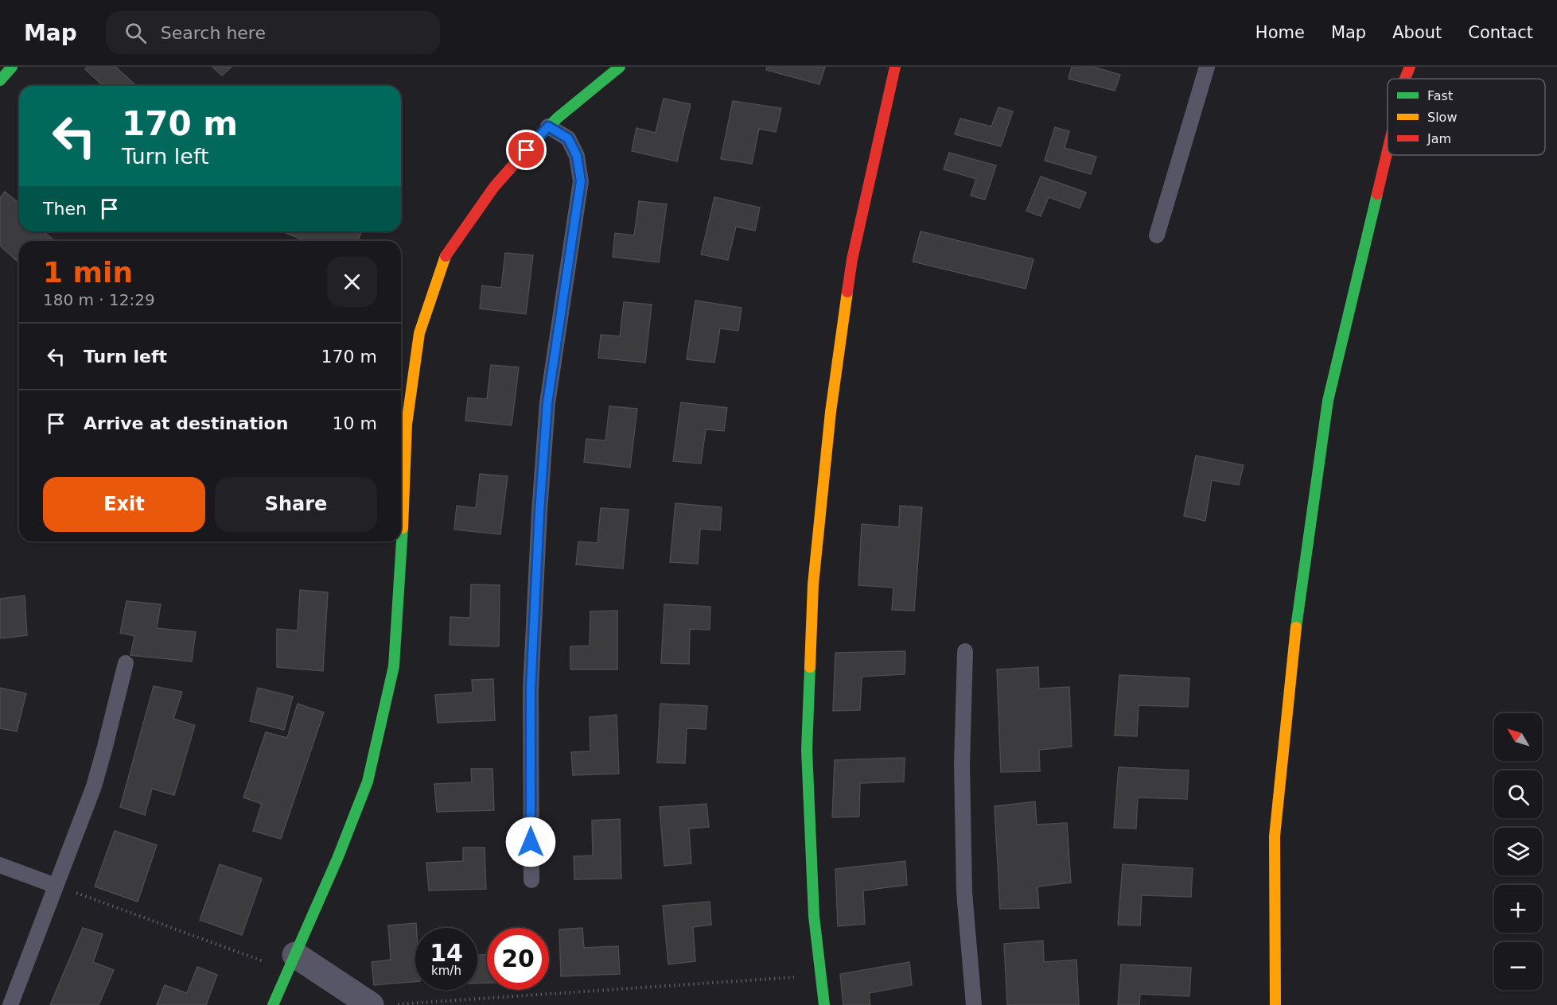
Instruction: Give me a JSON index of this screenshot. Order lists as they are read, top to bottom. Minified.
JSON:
{"legend":["Fast","Slow","Jam"],"north":"top left","page":{"header":"Map","search":"Search here","nav":["Home","Map","About","Contact"],"turn":["170 m","Turn left"],"then":"Then","heading":["1 min","180 m · 12:29"],"list":[{"name":"Turn left","value":"170 m"},{"name":"Arrive at destination","value":"10 m"}],"buttons":["Exit","Share"],"map_buttons":["+","−"],"speed":"14 km/h","limit":"20"}}
